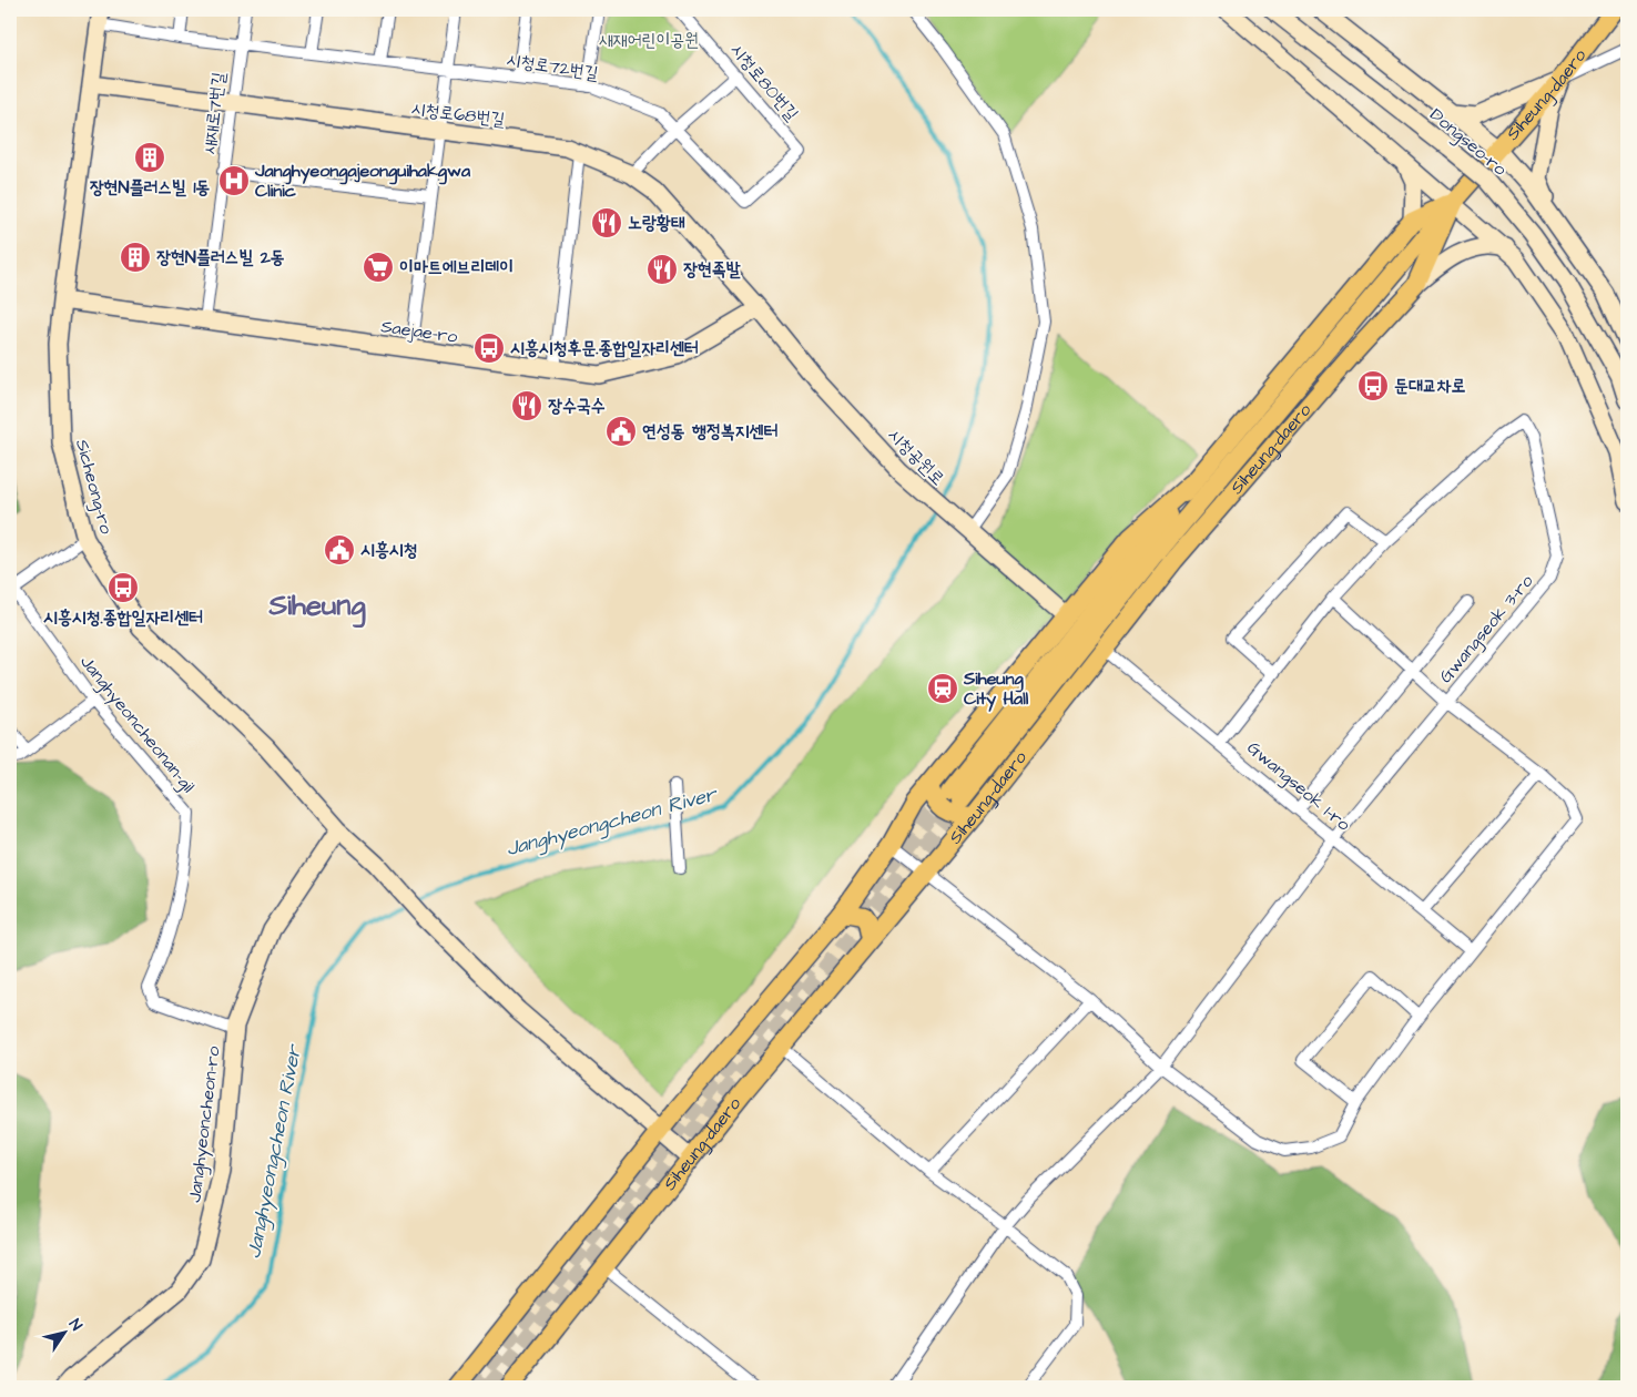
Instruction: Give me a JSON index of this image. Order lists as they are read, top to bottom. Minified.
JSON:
{"streets":{"main road":["Siheung-daero"],"street":["시청로72번길","시청로80번길","새재로7번길","시청로68번길","Dongseo-ro","Saejae-ro","시청공원로","Sicheong-ro","Gwangseok 3-ro","Janghyeoncheonan-gil","Gwangseok 1-ro","Janghyeoncheon-ro"]},"crossings":[["시청로72번길","시청로80번길"],["시청로72번길","새재로7번길"],["시청로72번길","Sicheong-ro"],["Siheung-daero","시청공원로"],["Siheung-daero","Sicheong-ro"],["Siheung-daero","Gwangseok 1-ro"],["새재로7번길","시청로68번길"],["새재로7번길","Saejae-ro"],["시청로68번길","Saejae-ro"],["시청로68번길","시청공원로"],["시청로68번길","Sicheong-ro"],["Saejae-ro","시청공원로"],["Saejae-ro","Sicheong-ro"],["Sicheong-ro","Janghyeoncheon-ro"],["Gwangseok 3-ro","Gwangseok 1-ro"],["Janghyeoncheonan-gil","Janghyeoncheon-ro"]],"districts":["Siheung"],"water":["Janghyeongcheon River"],"parks":["새재어린이공원"],"places":{"building":["장현N플러스빌 1동","장현N플러스빌 2동"],"hospital":["Janghyeongajeonguihakgwa Clinic"],"restaurant":["노랑황태","장현족발","장수국수"],"supermarket":["이마트에브리데이"],"bus stop":["시흥시청후문.종합일자리센터","둔대교차로","시흥시청.종합일자리센터"],"public building":["연성동 행정복지센터","시흥시청"],"station":["Siheung City Hall"]},"north":"top right"}
